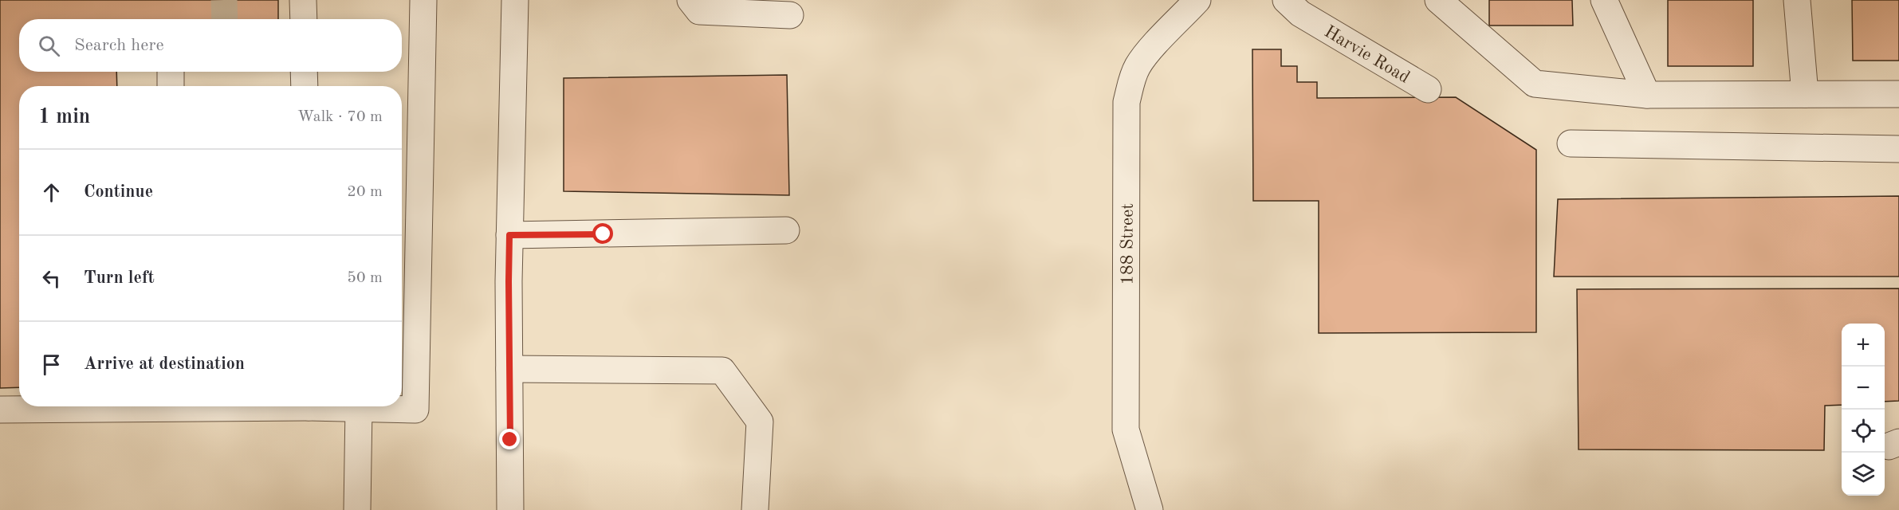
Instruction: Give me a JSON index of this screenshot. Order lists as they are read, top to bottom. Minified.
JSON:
{"streets":{"street":["Harvie Road","188 Street"]},"page":{"search":"Search here","heading":["1 min","Walk · 70 m"],"list":[["Continue","20 m"],["Turn left","50 m"],"Arrive at destination"],"map_buttons":["+","−"]}}
